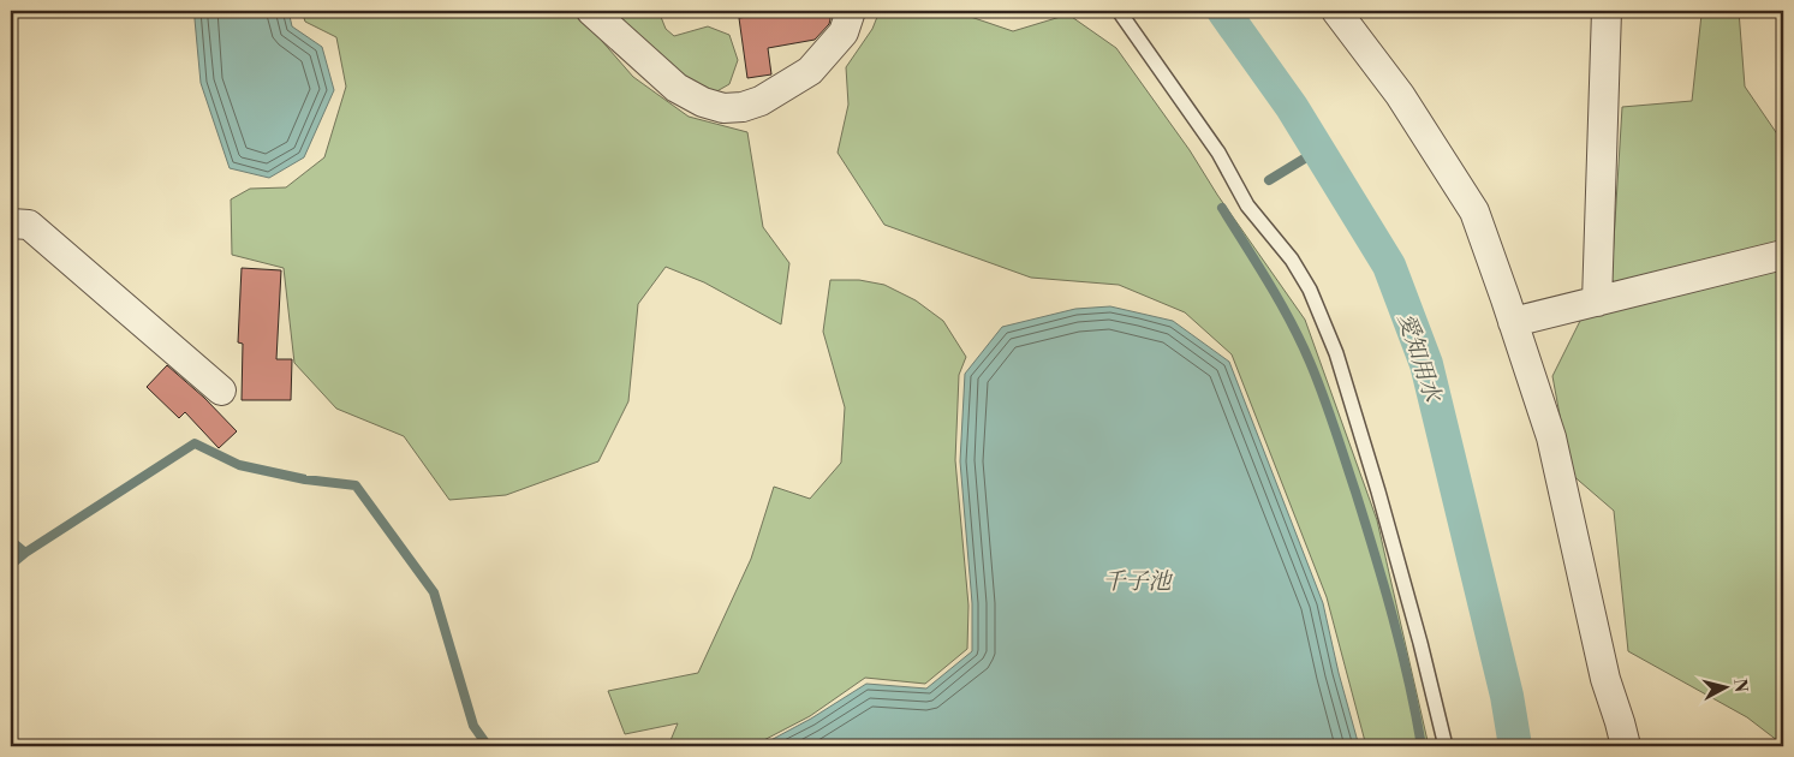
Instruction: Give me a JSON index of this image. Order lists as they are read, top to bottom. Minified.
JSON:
{"water":["愛知用水","千子池"],"north":"right"}
